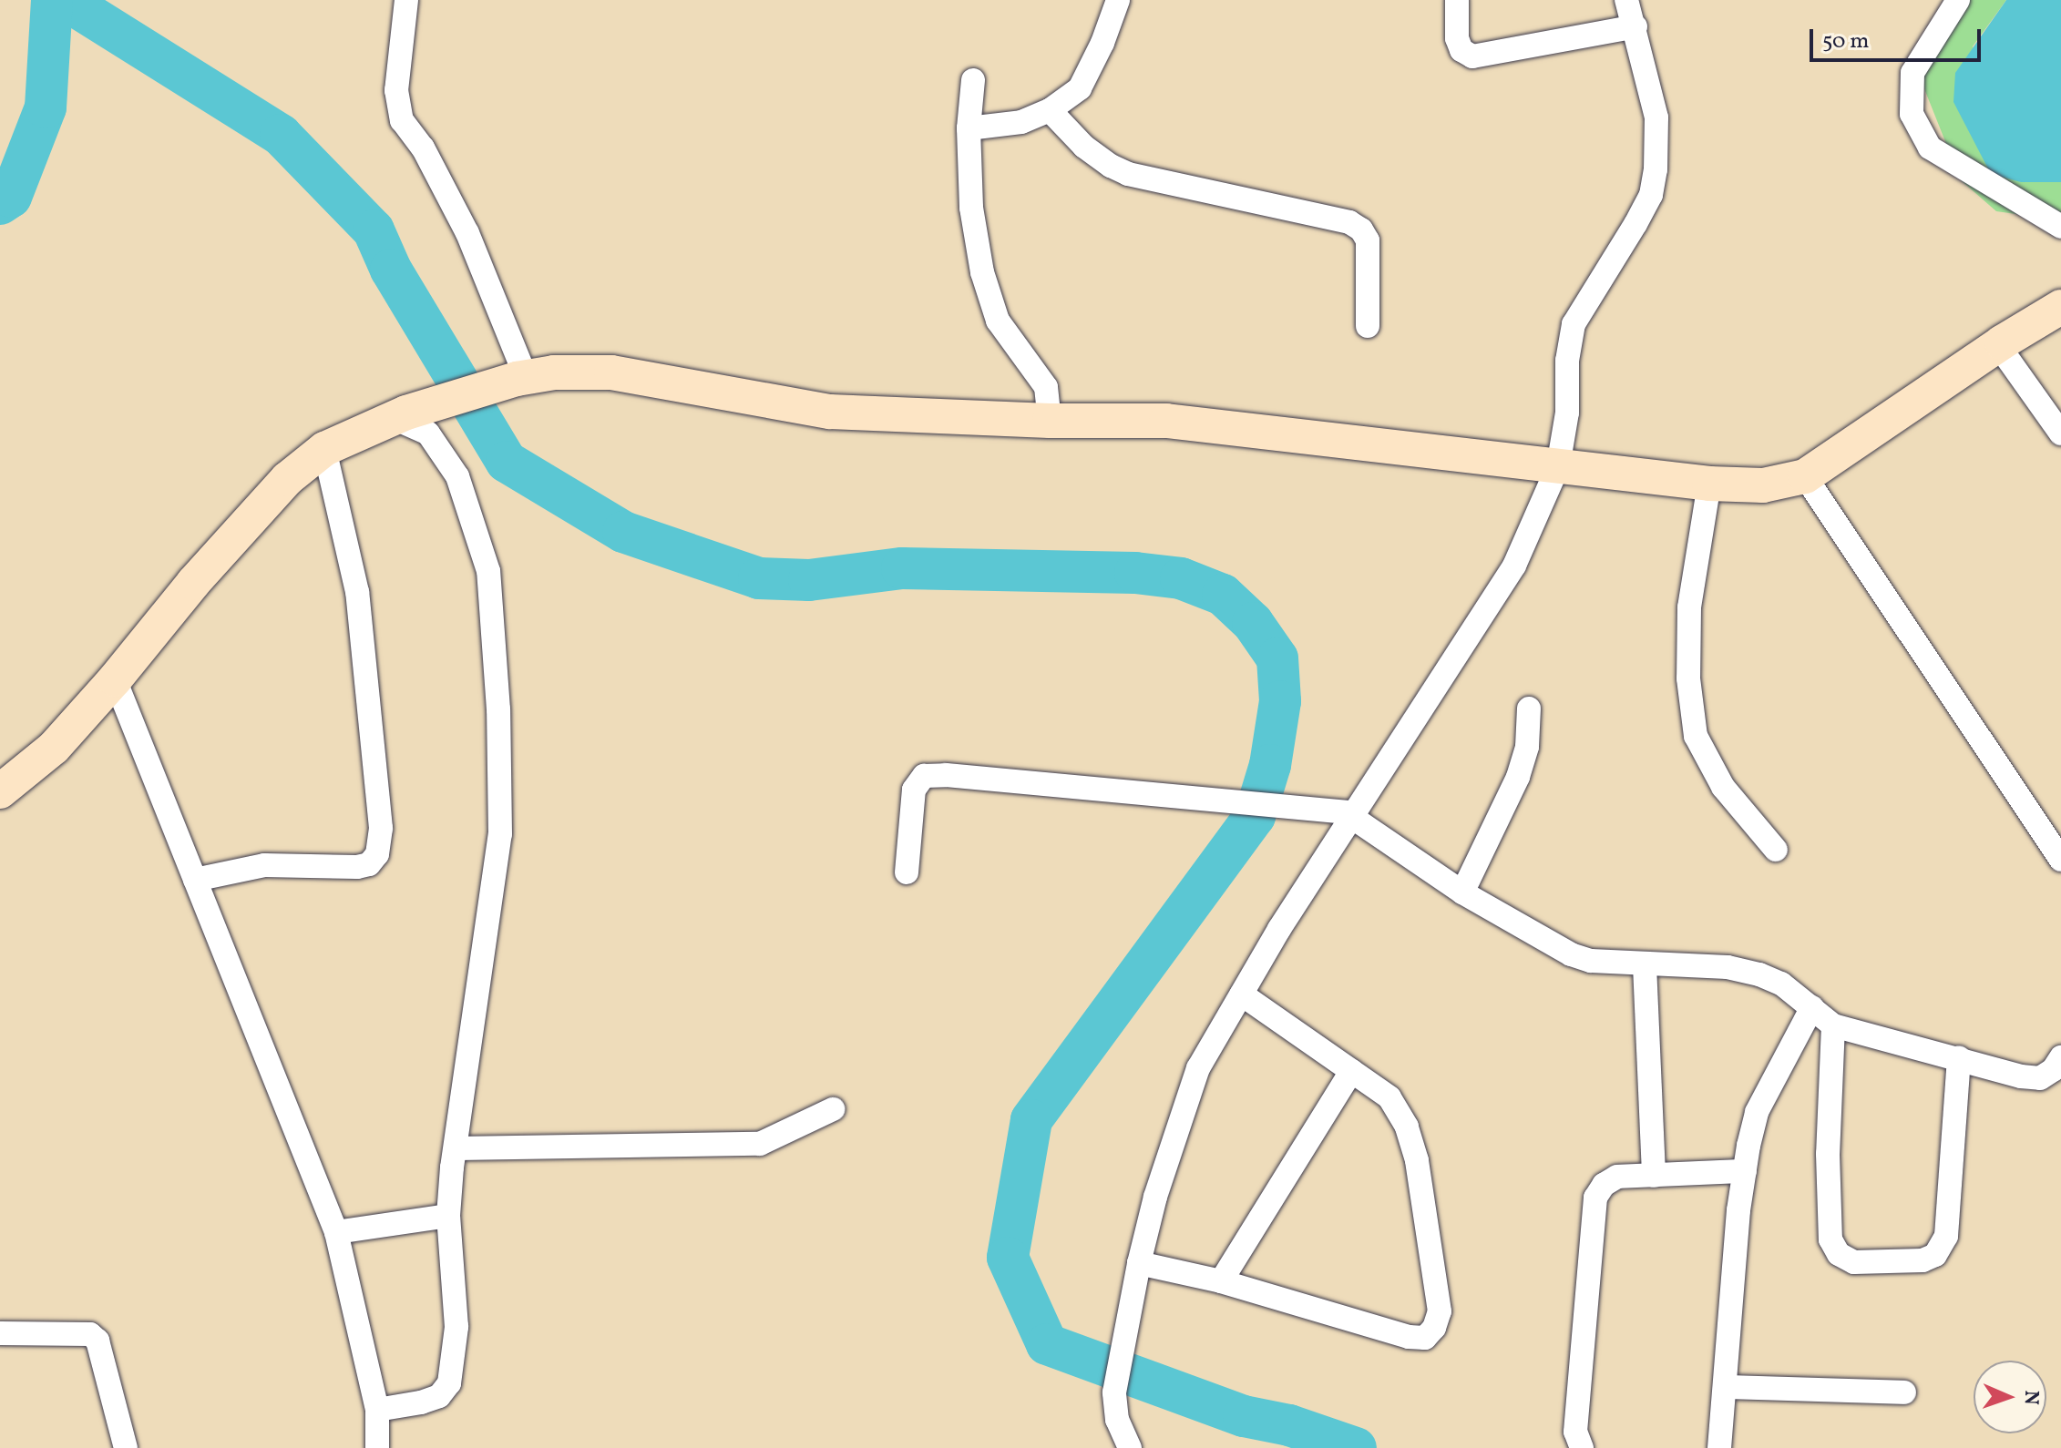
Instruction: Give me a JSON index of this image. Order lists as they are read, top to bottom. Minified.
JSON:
{"scale_bar":"50 m","north":"right"}
